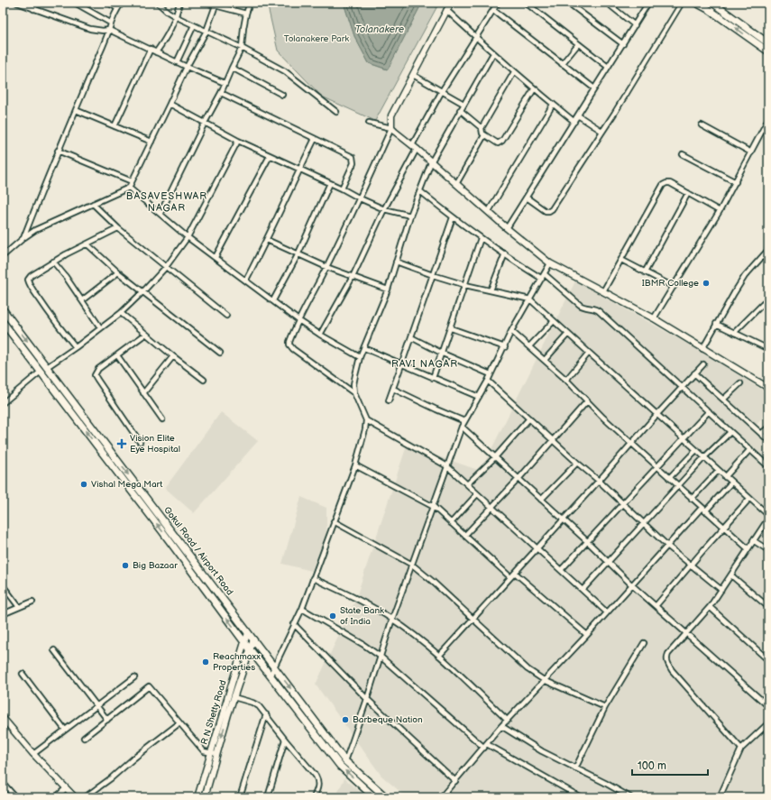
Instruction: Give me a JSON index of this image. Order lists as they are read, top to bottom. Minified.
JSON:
{"streets":{"main road":["Gokul Road / Airport Road"],"street":["R N Shetty Road"]},"crossings":[["Gokul Road / Airport Road","R N Shetty Road"]],"districts":["BASAVESHWAR NAGAR","RAVI NAGAR"],"water":["Tolanakere"],"parks":["Tolanakere Park"],"places":{"other":["IBMR College","Vishal Mega Mart","Big Bazaar","State Bank of India","Reachmaxx Properties","Barbeque Nation"],"health":["Vision Elite Eye Hospital"]},"scale_bar":"100 m"}
